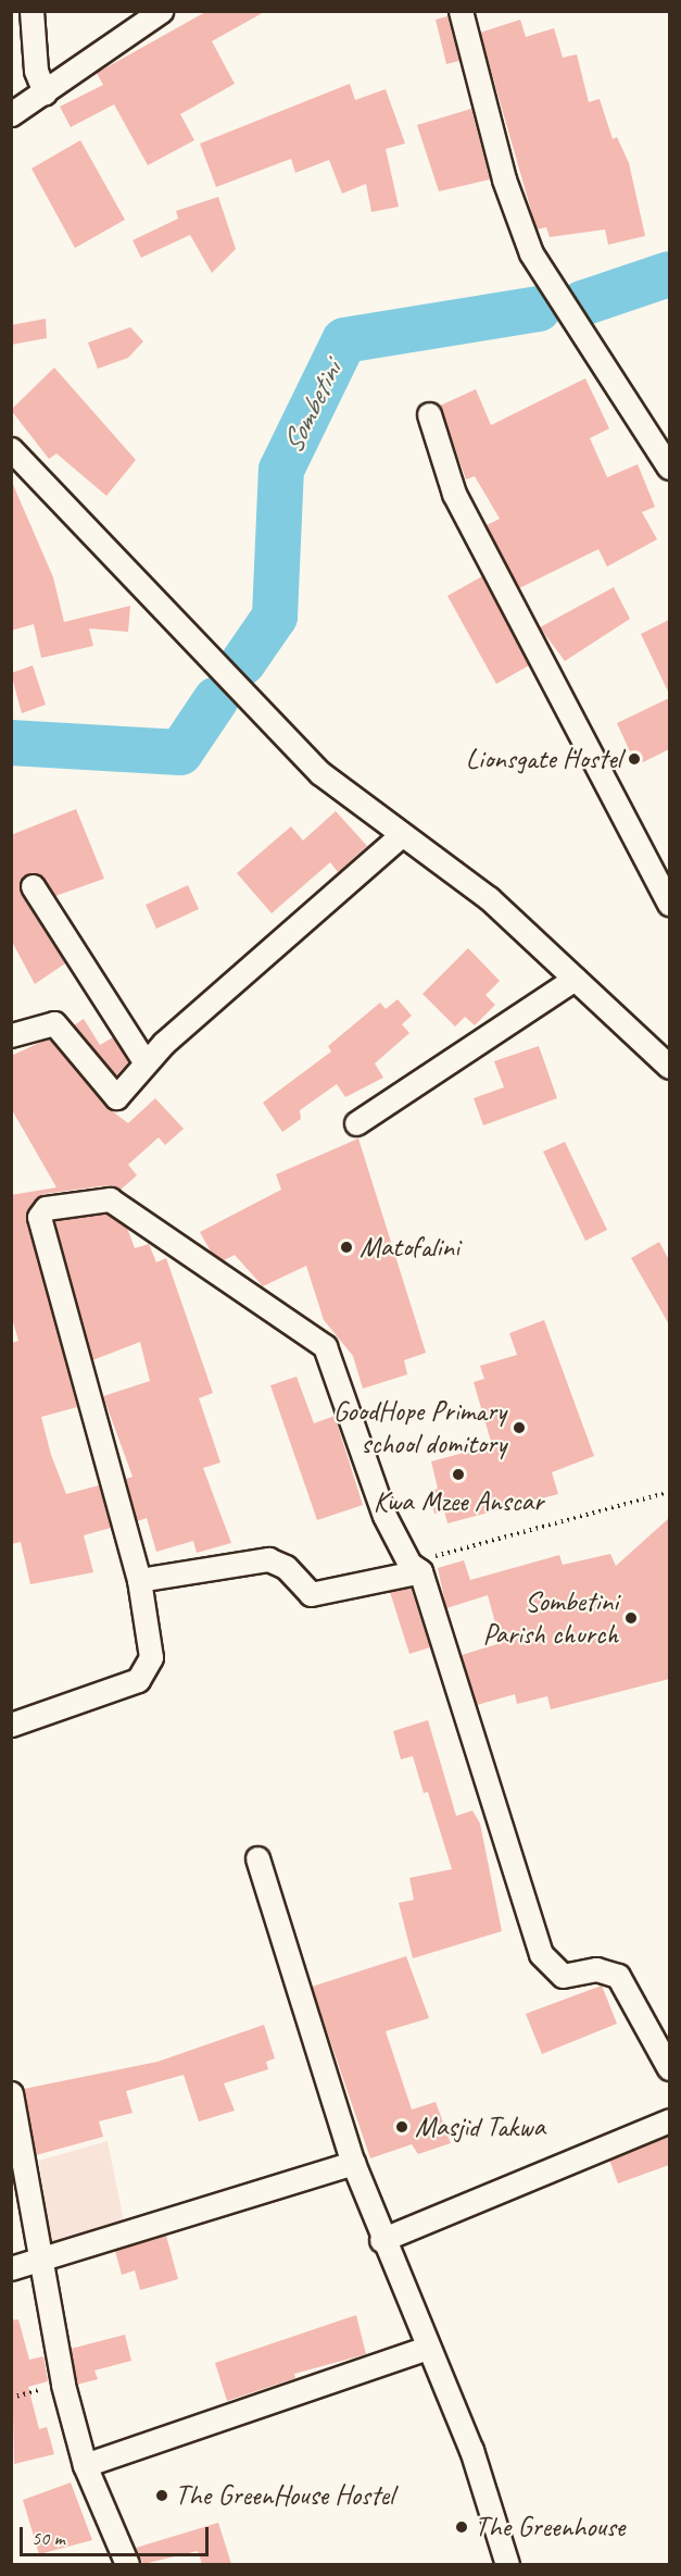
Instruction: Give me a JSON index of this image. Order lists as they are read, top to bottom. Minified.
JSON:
{"water":["Sombetini"],"places":["Lionsgate Hostel","Matofalini","GoodHope Primary school domitory","Kwa Mzee Anscar","Sombetini Parish church","Masjid Takwa","The GreenHouse Hostel","The Greenhouse"],"scale_bar":"50 m"}
